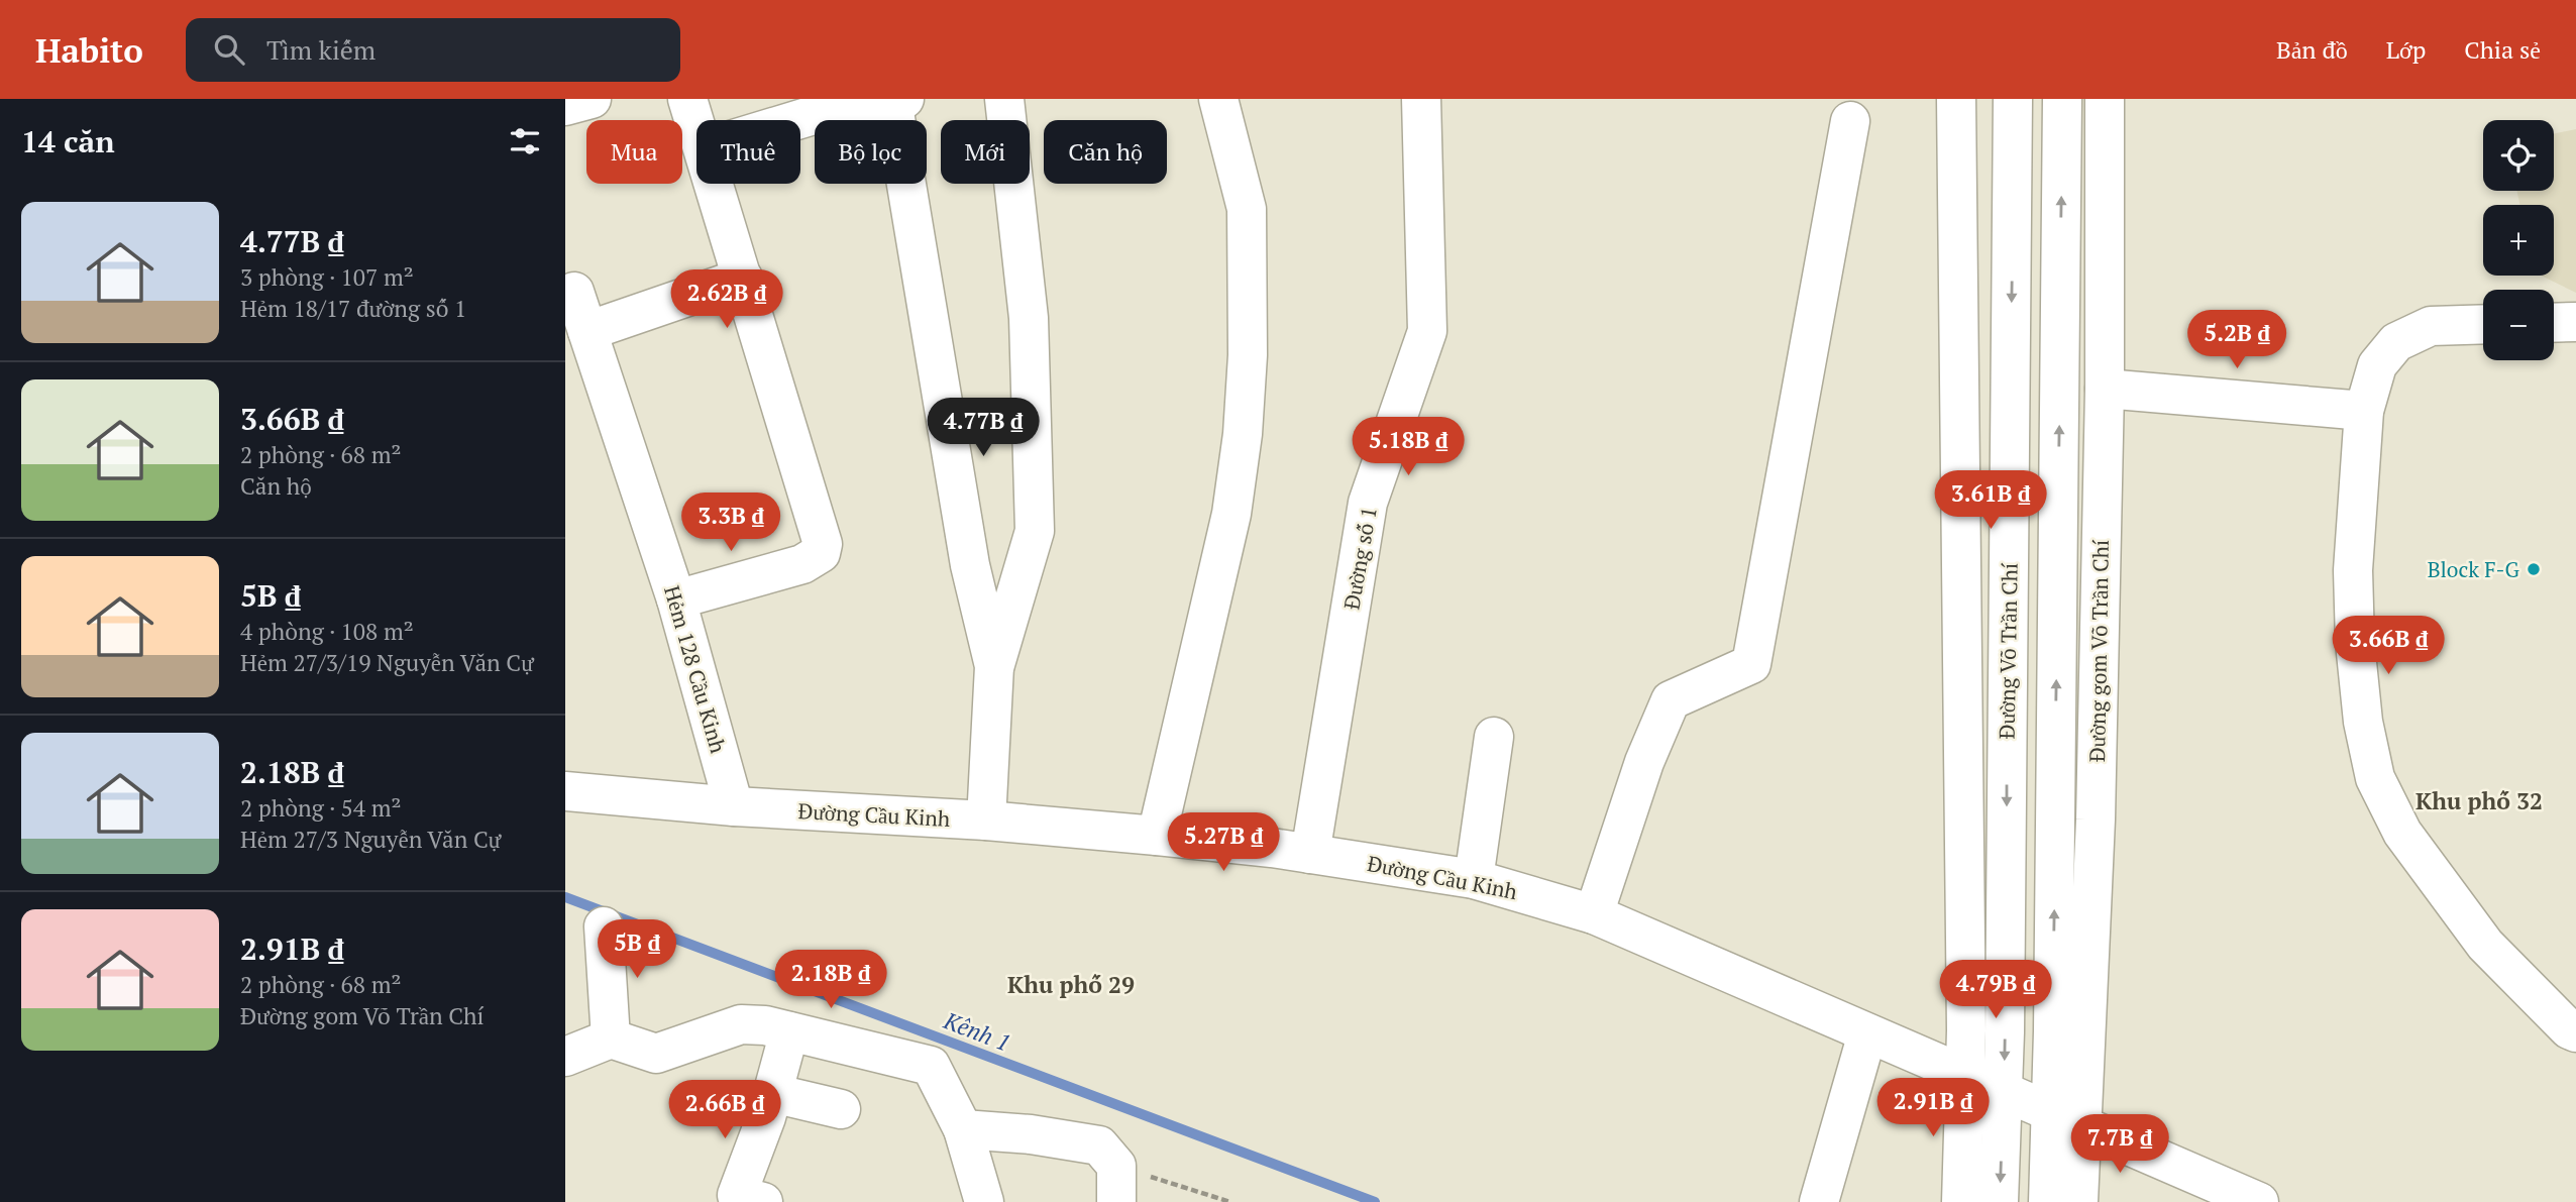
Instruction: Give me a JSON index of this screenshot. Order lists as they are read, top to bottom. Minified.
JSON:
{"streets":{"main road":["Đường số 1","Đường Võ Trần Chí","Đường gom Võ Trần Chí","Hẻm 128 Cầu Kinh","Đường Cầu Kinh"]},"crossings":[["Đường số 1","Đường Cầu Kinh"],["Đường Võ Trần Chí","Đường Cầu Kinh"],["Đường gom Võ Trần Chí","Đường Cầu Kinh"],["Hẻm 128 Cầu Kinh","Đường Cầu Kinh"]],"districts":["Khu phố 32","Khu phố 29"],"water":["Kênh 1"],"places":["Block F-G"],"page":{"header":"Habito","search":"Tìm kiếm","nav":["Bản đồ","Lớp","Chia sẻ"],"heading":"14 căn","map_buttons":["+","−"],"chip":["Mua","Thuê","Bộ lọc","Mới","Căn hộ"],"list":[{"name":"4.77B ₫","note":"3 phòng · 107 m² · Hẻm 18/17 đường số 1"},{"name":"3.66B ₫","note":"2 phòng · 68 m² · Căn hộ"},{"name":"5B ₫","note":"4 phòng · 108 m² · Hẻm 27/3/19 Nguyễn Văn Cự"},{"name":"2.18B ₫","note":"2 phòng · 54 m² · Hẻm 27/3 Nguyễn Văn Cự"},{"name":"2.91B ₫","note":"2 phòng · 68 m² · Đường gom Võ Trần Chí"}],"price":["2.62B ₫","5.2B ₫","4.77B ₫","5.18B ₫","3.61B ₫","3.3B ₫","3.66B ₫","5.27B ₫","5B ₫","2.18B ₫","4.79B ₫","2.91B ₫","2.66B ₫","7.7B ₫"]}}
